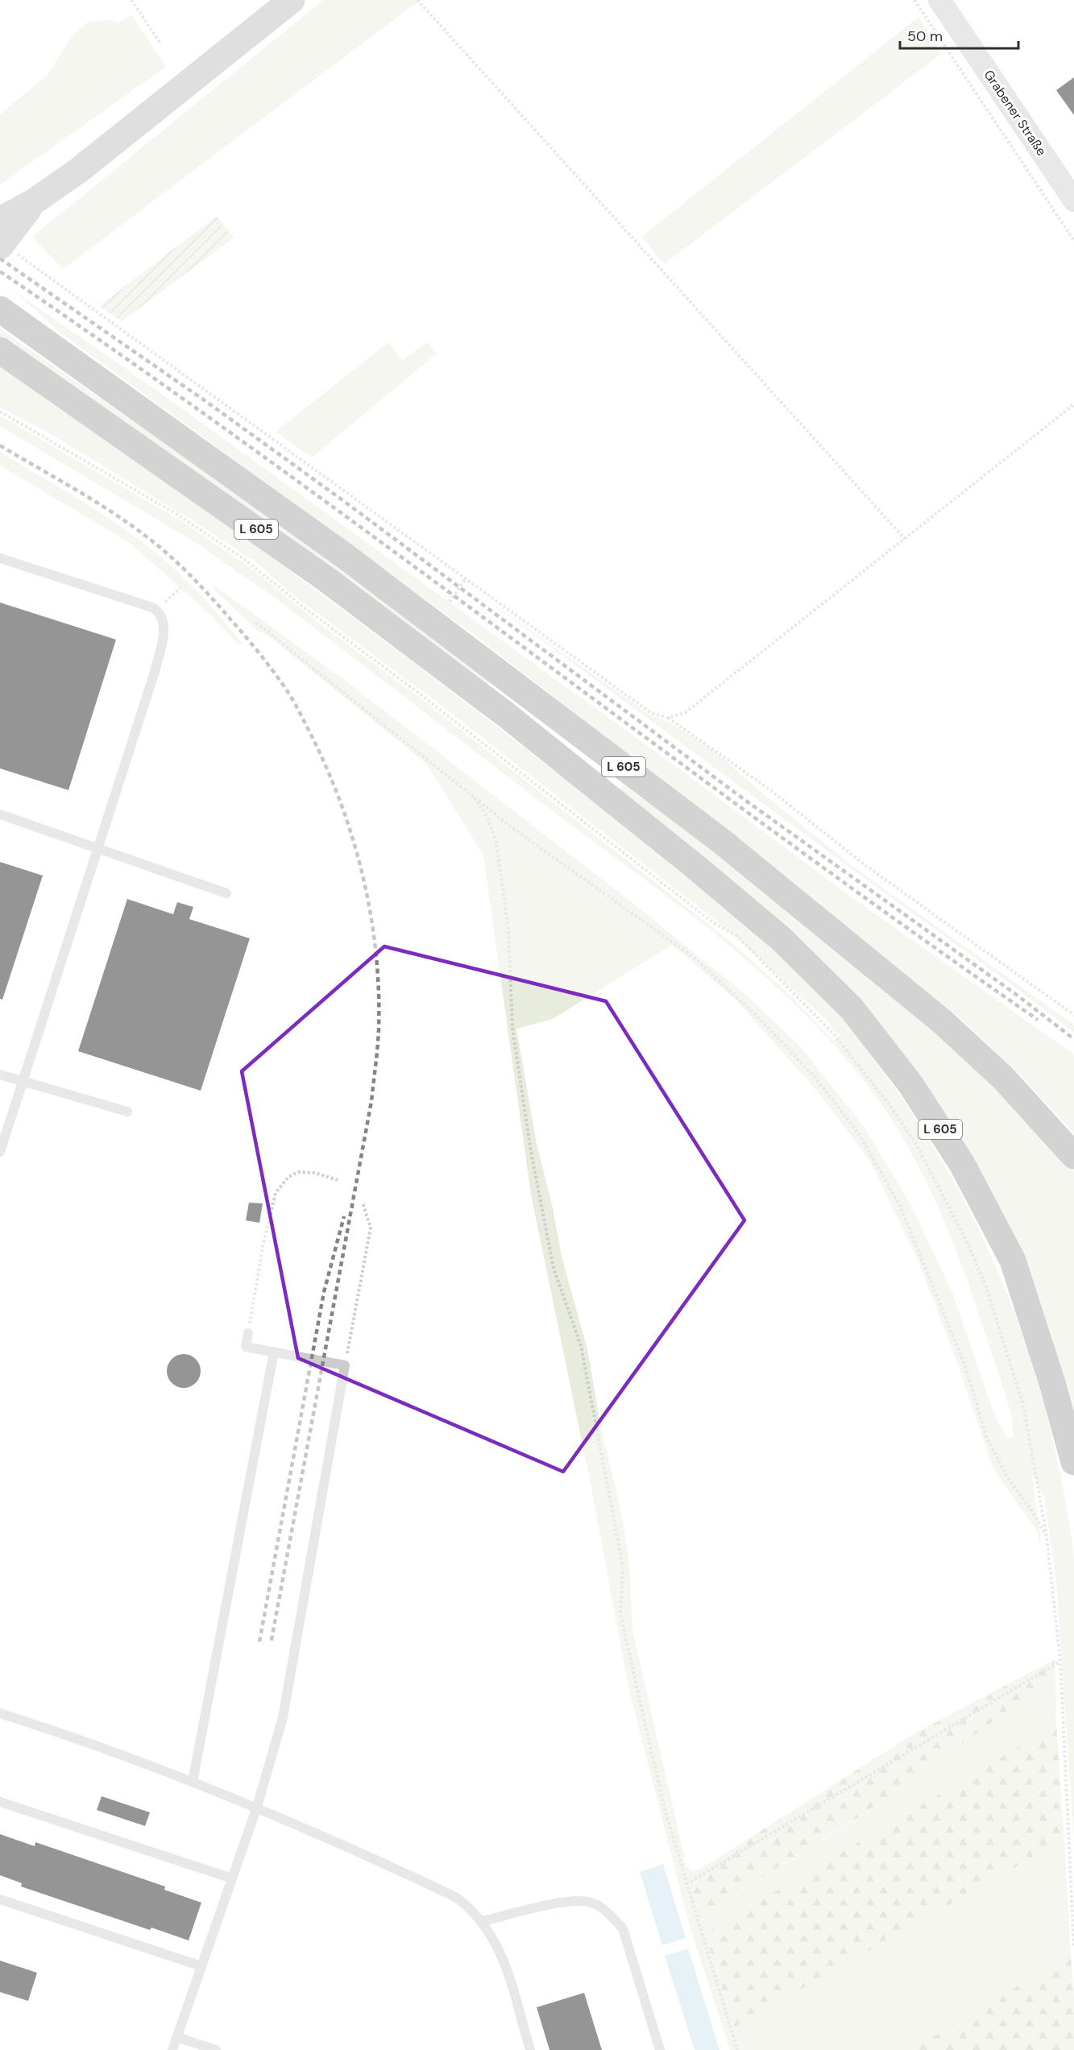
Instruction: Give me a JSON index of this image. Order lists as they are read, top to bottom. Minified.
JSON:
{"streets":{"highway":["L 605"],"street":["Grabener Straße"]},"scale_bar":"50 m"}
